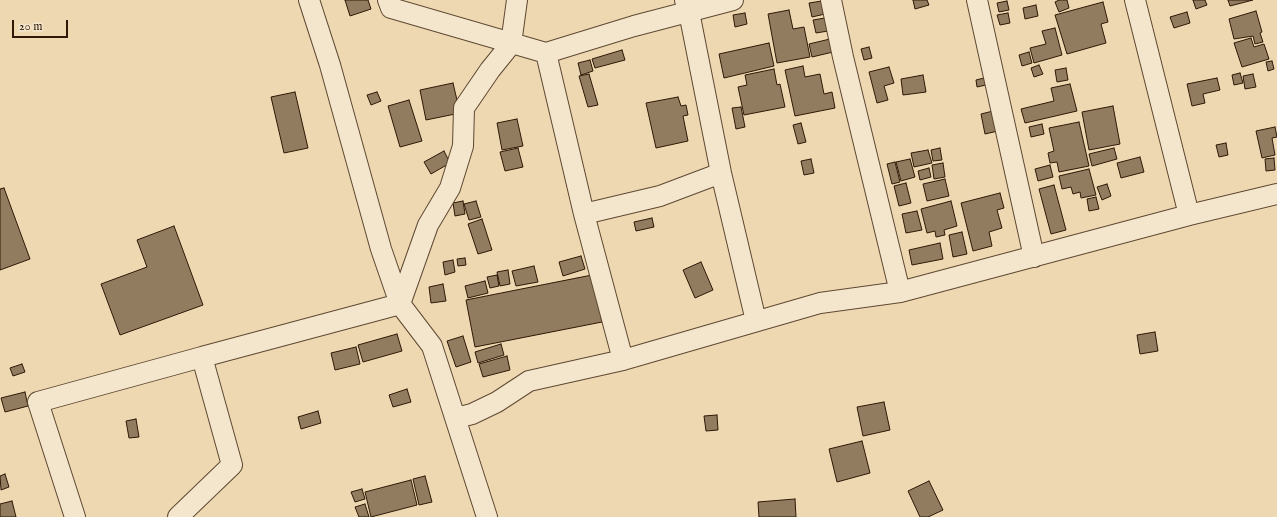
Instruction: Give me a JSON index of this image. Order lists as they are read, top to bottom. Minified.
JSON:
{"scale_bar":"20 m"}
